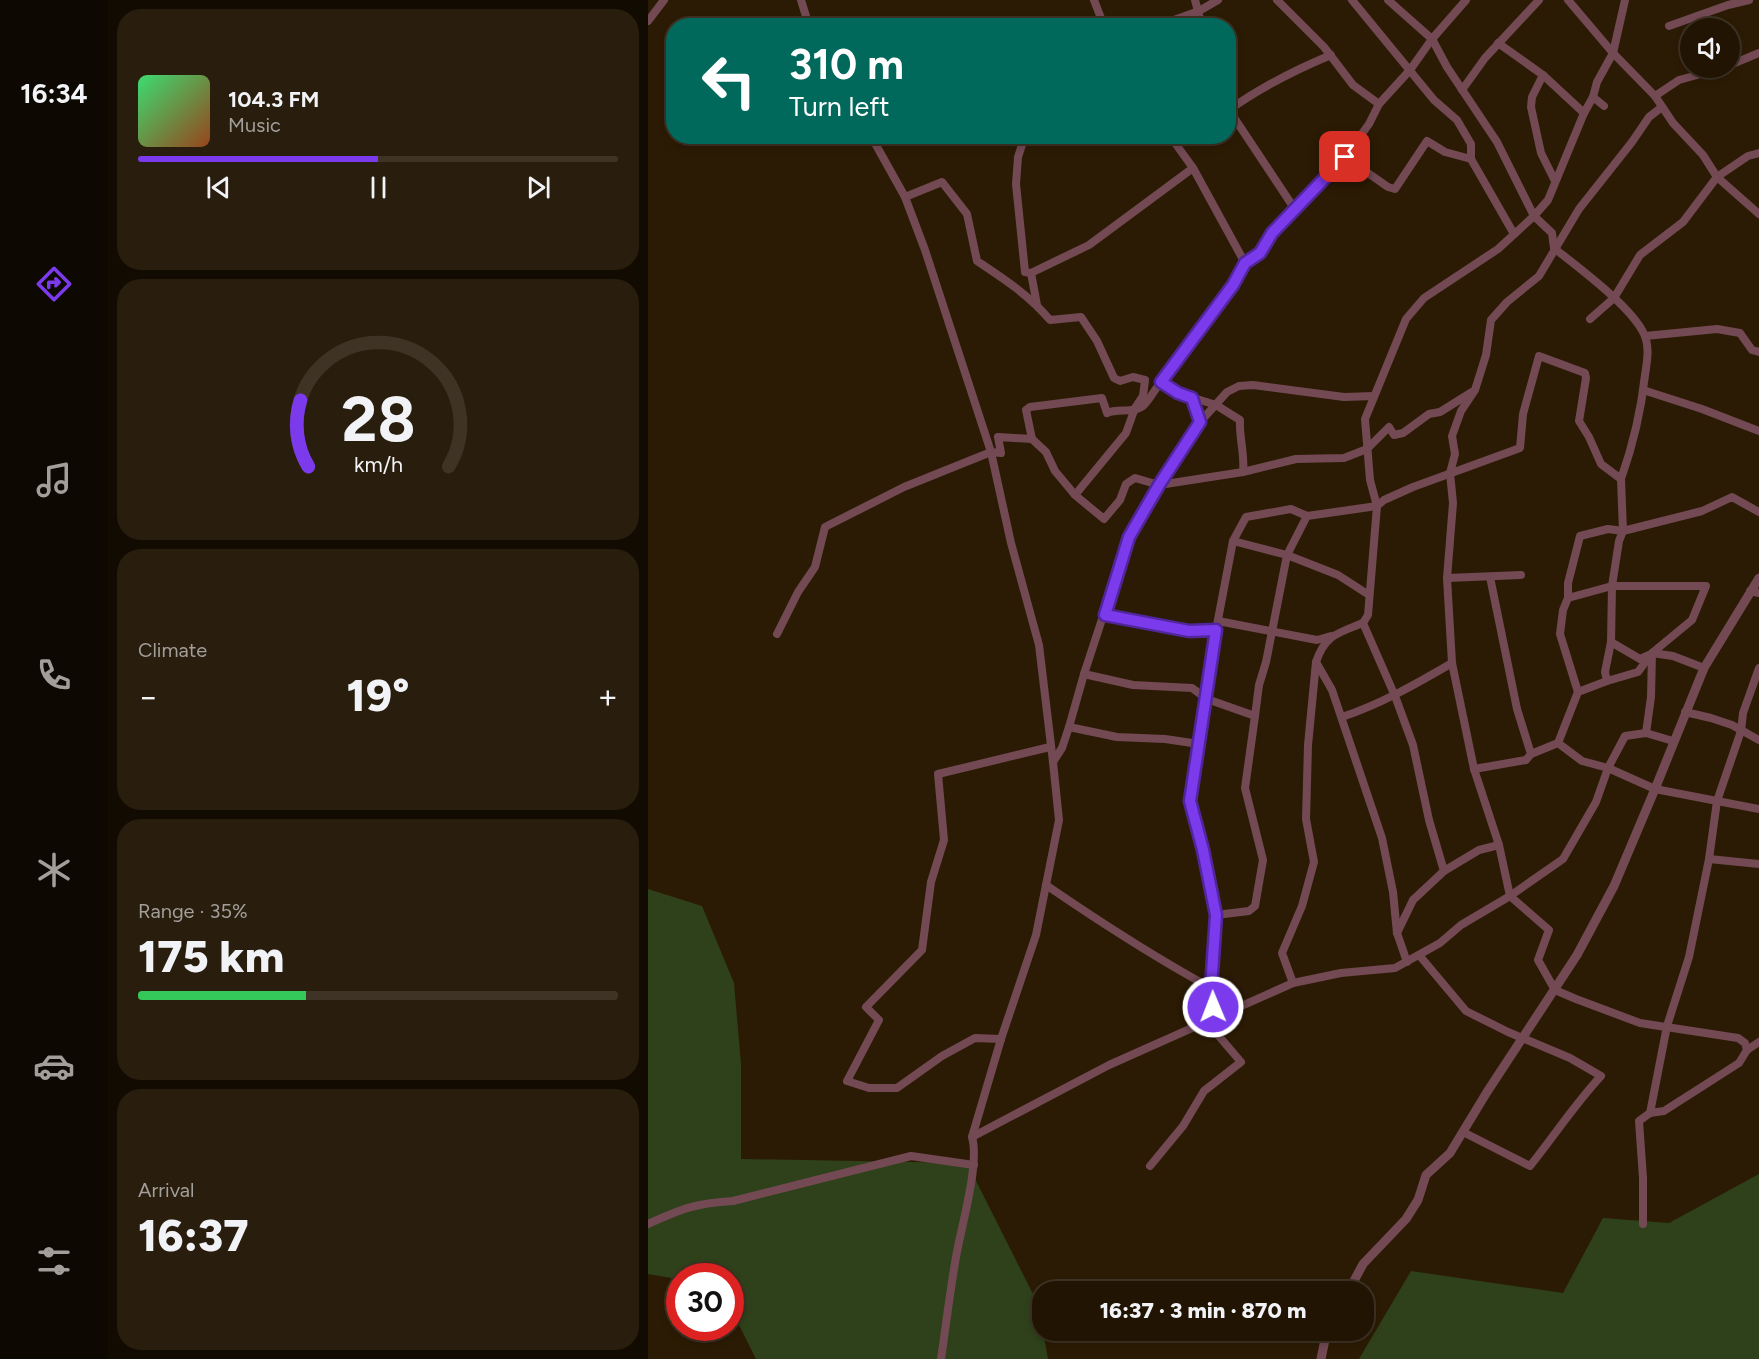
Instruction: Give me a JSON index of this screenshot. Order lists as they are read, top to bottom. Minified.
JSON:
{"page":{"tabs":"16:34","turn":["310 m","Turn left"],"song":["104.3 FM","Music"],"tile":["Climate",["Range · 35%","175 km"],["Arrival","16:37"]],"heat":["−","19°","+"],"limit":"30","trip":"16:37 · 3 min · 870 m","gauge":["28","km/h"]}}
